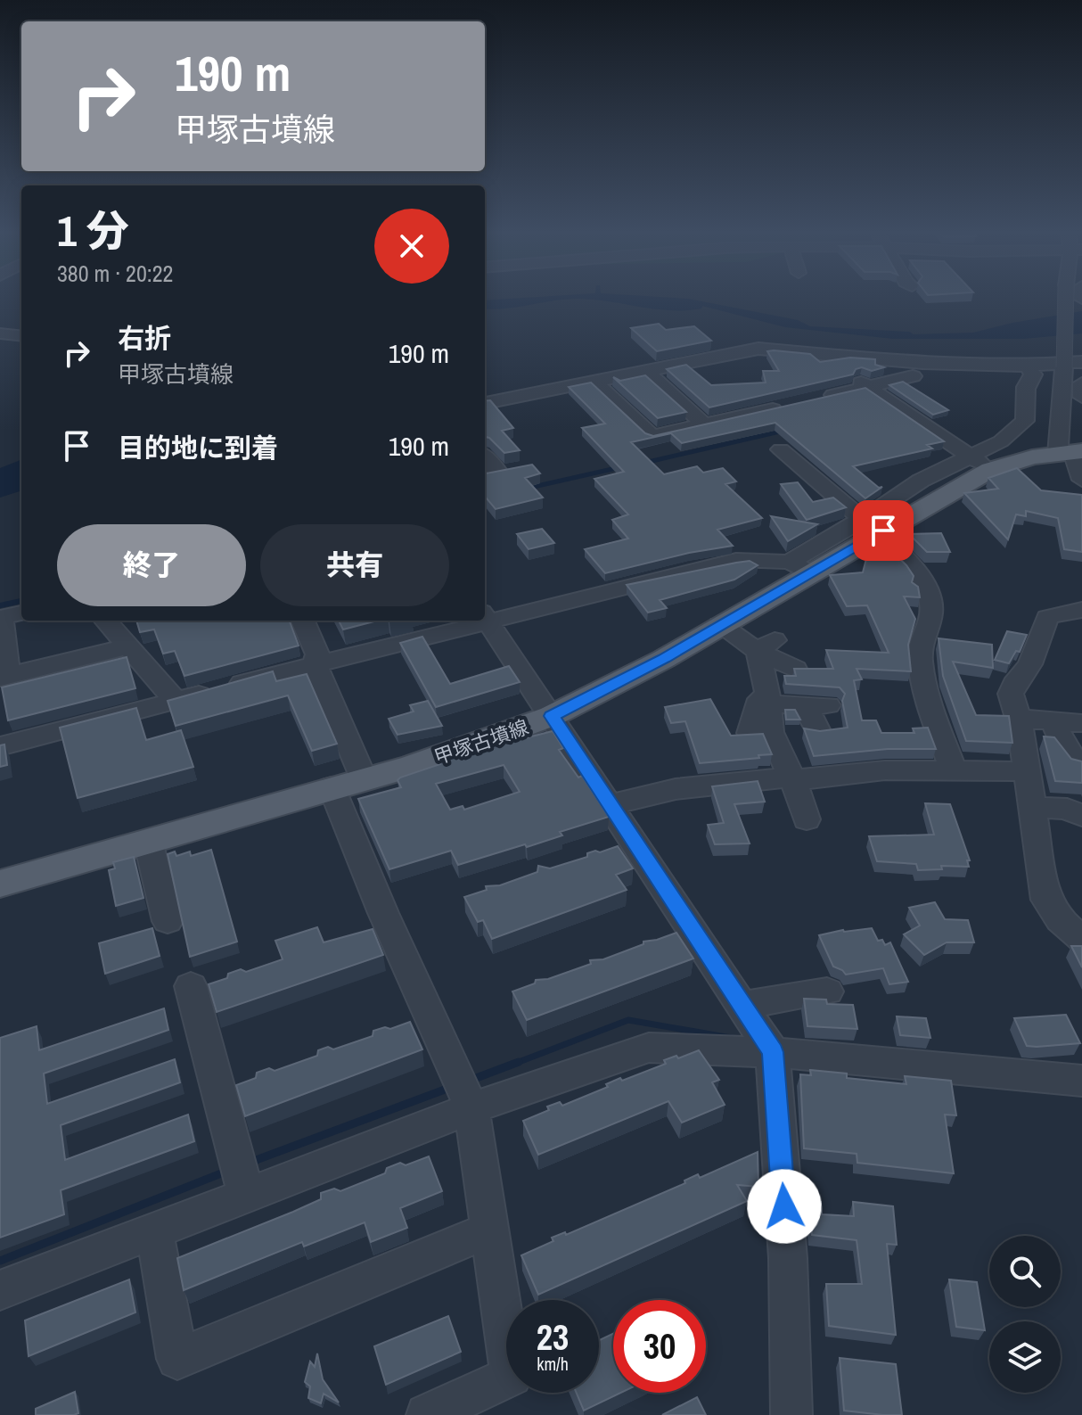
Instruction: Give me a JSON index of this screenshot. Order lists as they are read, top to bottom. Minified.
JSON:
{"streets":{"main road":["甲塚古墳線"]},"page":{"turn":["190 m","甲塚古墳線"],"heading":["1 分","380 m · 20:22"],"list":[{"name":"右折","note":"甲塚古墳線","value":"190 m"},{"name":"目的地に到着","value":"190 m"}],"buttons":["終了","共有"],"speed":"23 km/h","limit":"30"}}
